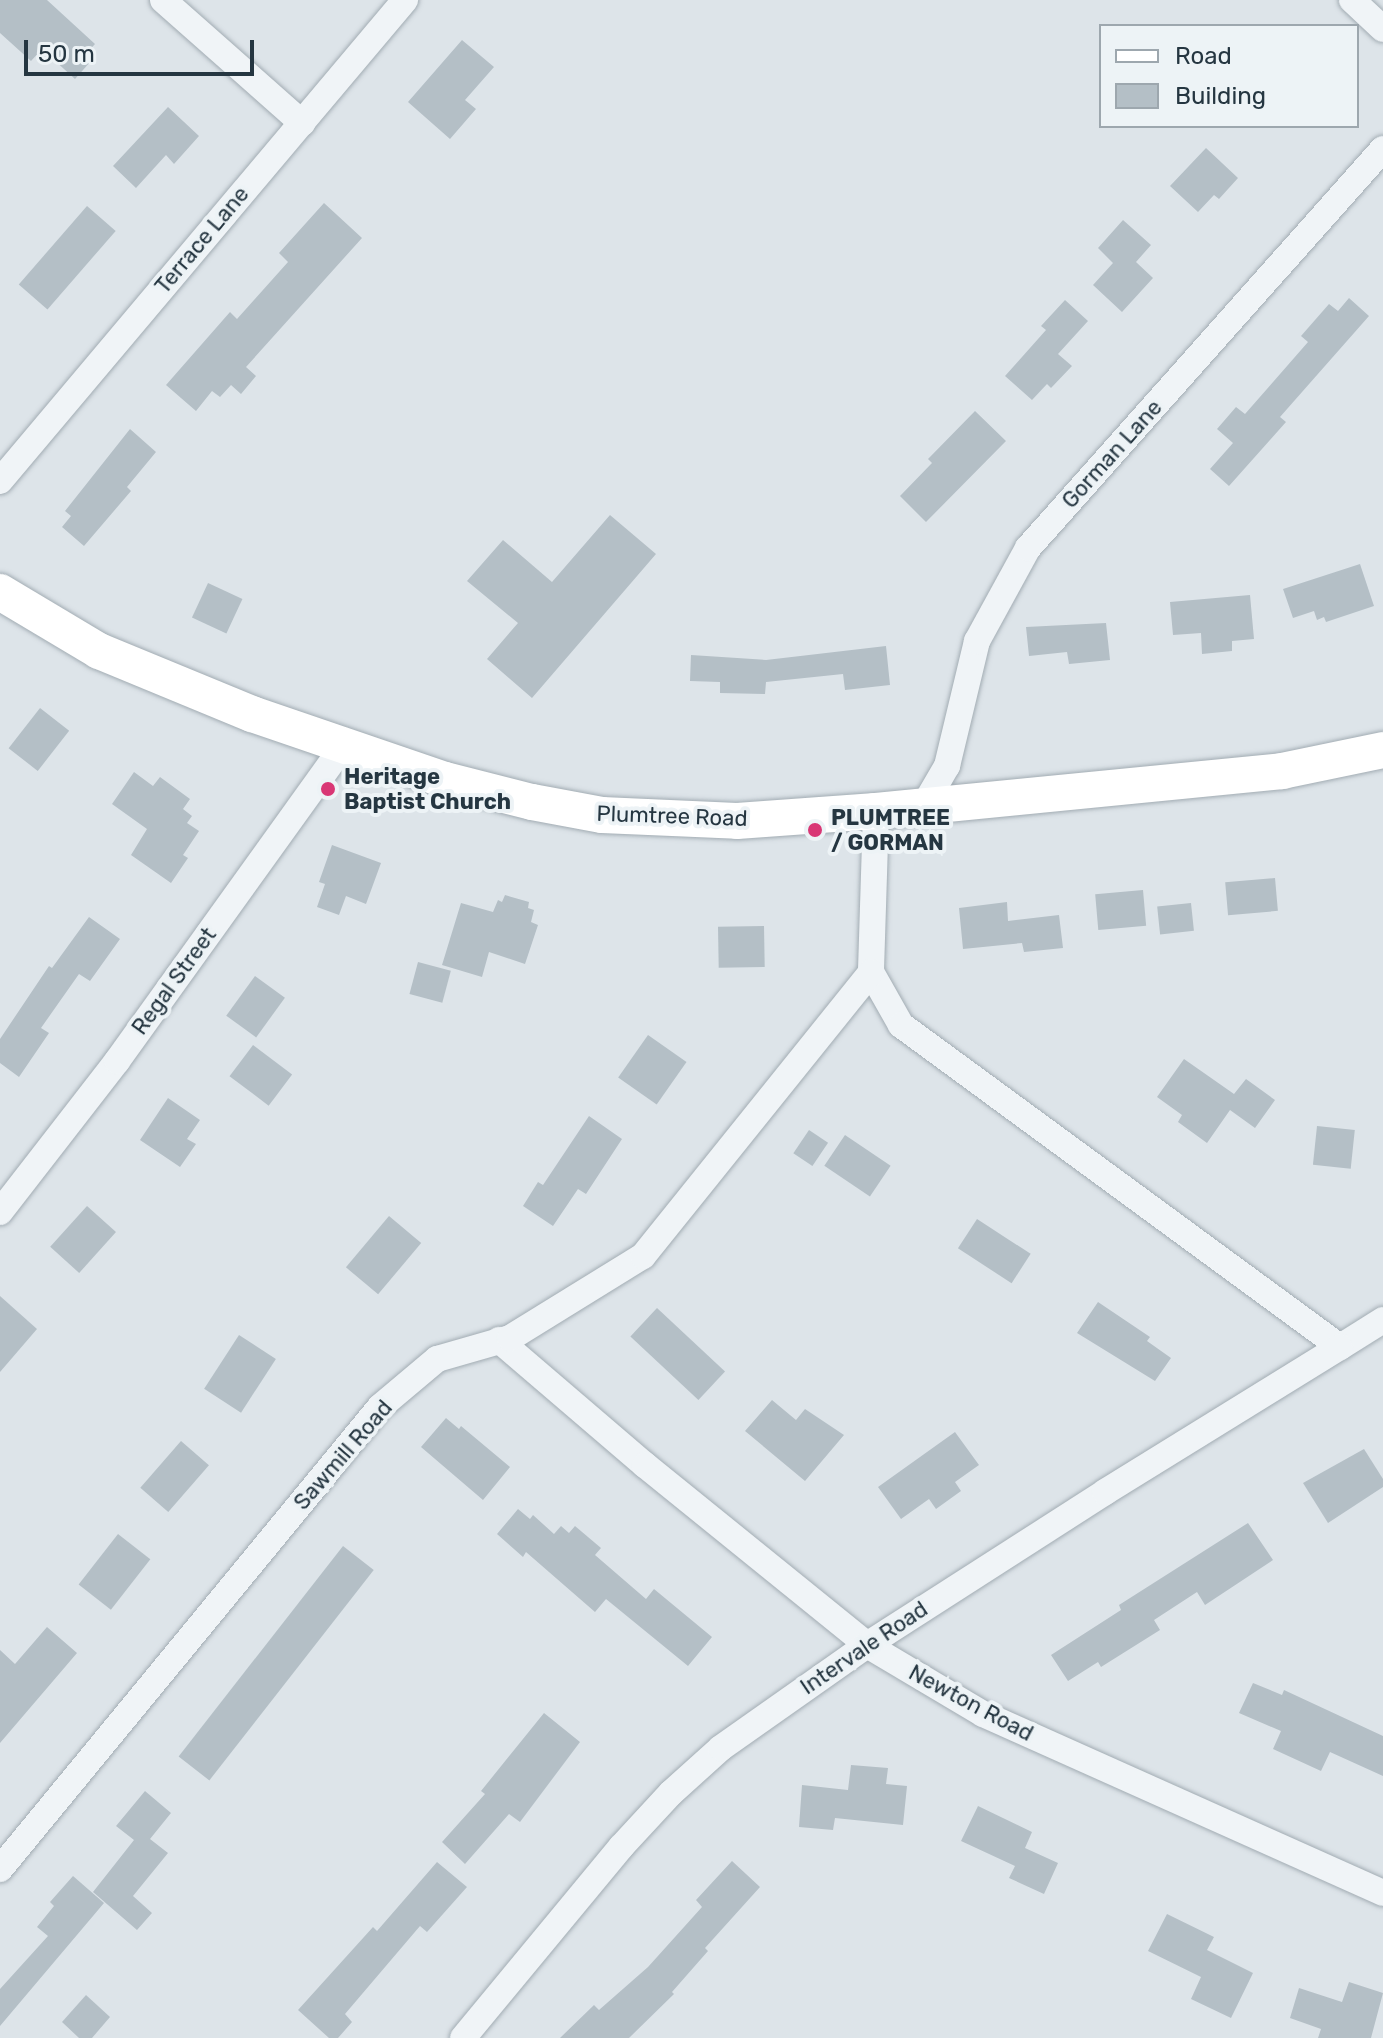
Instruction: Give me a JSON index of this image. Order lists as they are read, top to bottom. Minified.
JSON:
{"streets":{"street":["Terrace Lane","Gorman Lane","Plumtree Road","Regal Street","Sawmill Road","Intervale Road","Newton Road"]},"crossings":[["Gorman Lane","Plumtree Road"],["Plumtree Road","Regal Street"],["Sawmill Road","Newton Road"],["Intervale Road","Newton Road"]],"places":["Heritage Baptist Church","PLUMTREE / GORMAN"],"legend":["Road","Building"],"scale_bar":"50 m"}
